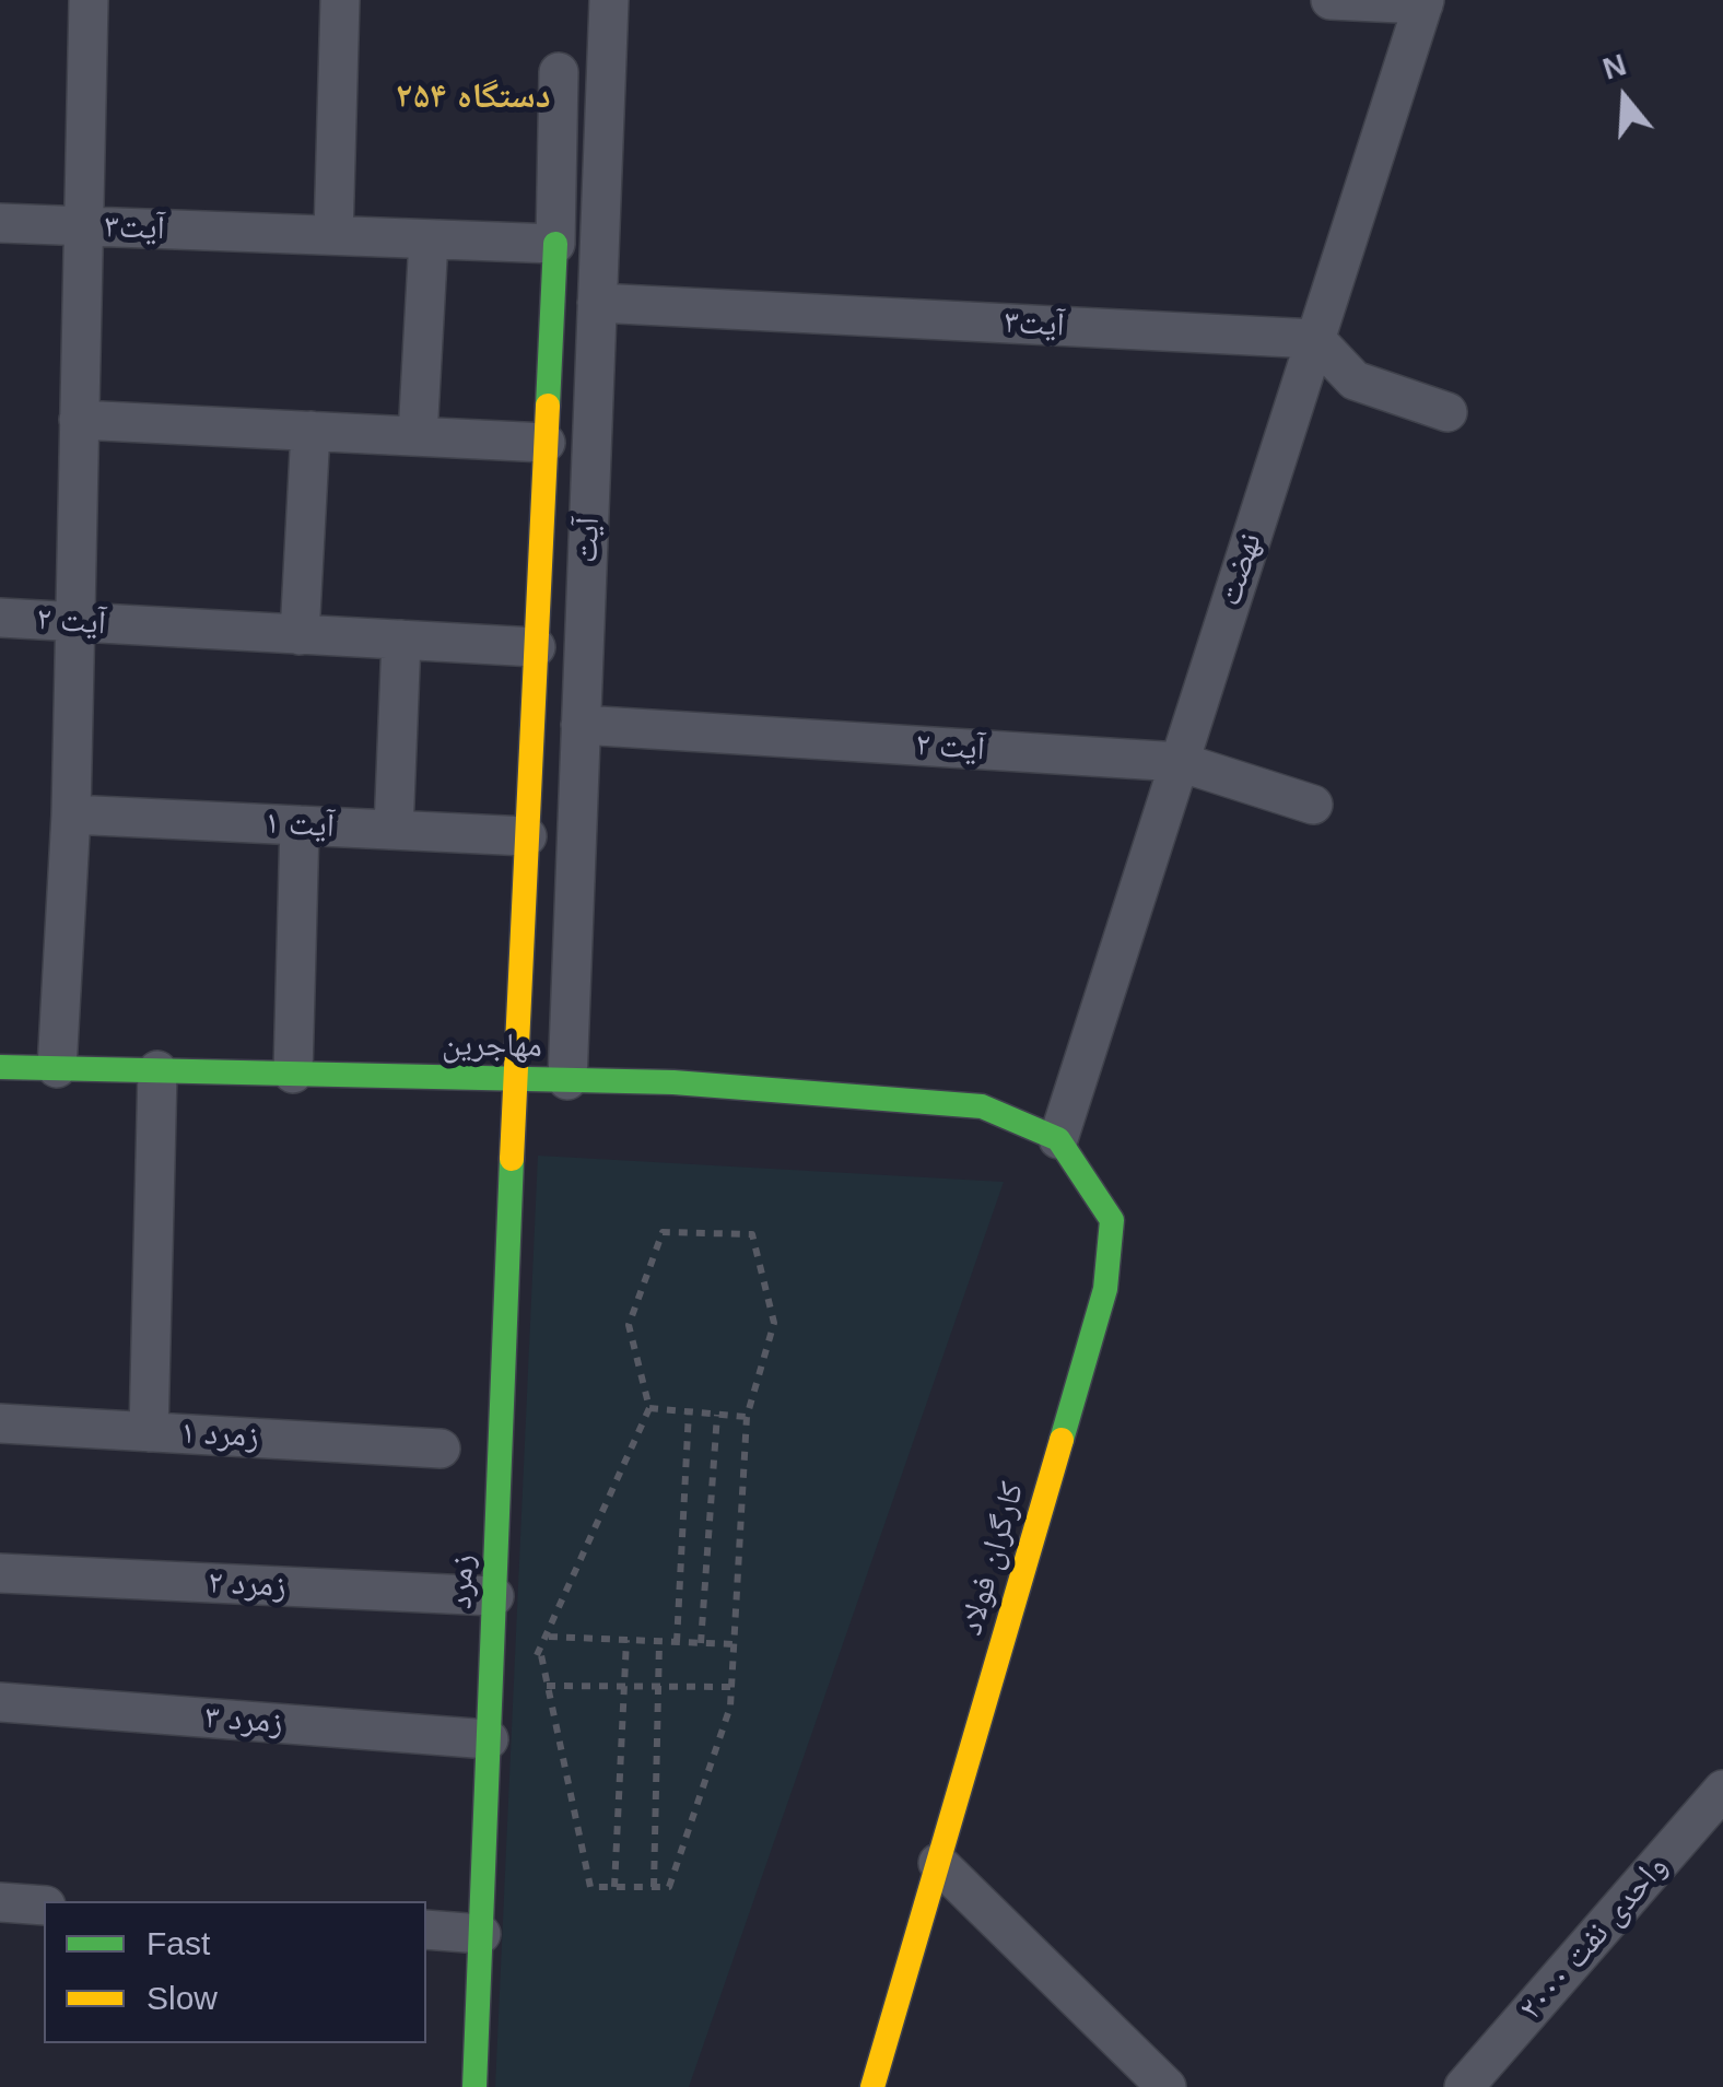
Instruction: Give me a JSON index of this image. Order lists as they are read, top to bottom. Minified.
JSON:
{"streets":{"street":["آیت۳","آیت","نهضت","آیت ۲","آیت ۱","مهاجرین","زمرد ۱","کارگران فولاد","زمرد","زمرد ۲","زمرد ۳","۲۰۰۰ واحدی نفت"]},"crossings":[["آیت۳","آیت"],["آیت۳","نهضت"],["آیت۳","زمرد"],["آیت","آیت ۲"],["آیت","مهاجرین"],["نهضت","آیت ۲"],["نهضت","مهاجرین"],["نهضت","کارگران فولاد"],["آیت ۲","زمرد"],["آیت ۱","زمرد"],["مهاجرین","کارگران فولاد"],["مهاجرین","زمرد"],["زمرد","زمرد ۲"],["زمرد","زمرد ۳"]],"districts":["۲۵۴ دستگاه"],"legend":["Fast","Slow"],"north":"top"}
